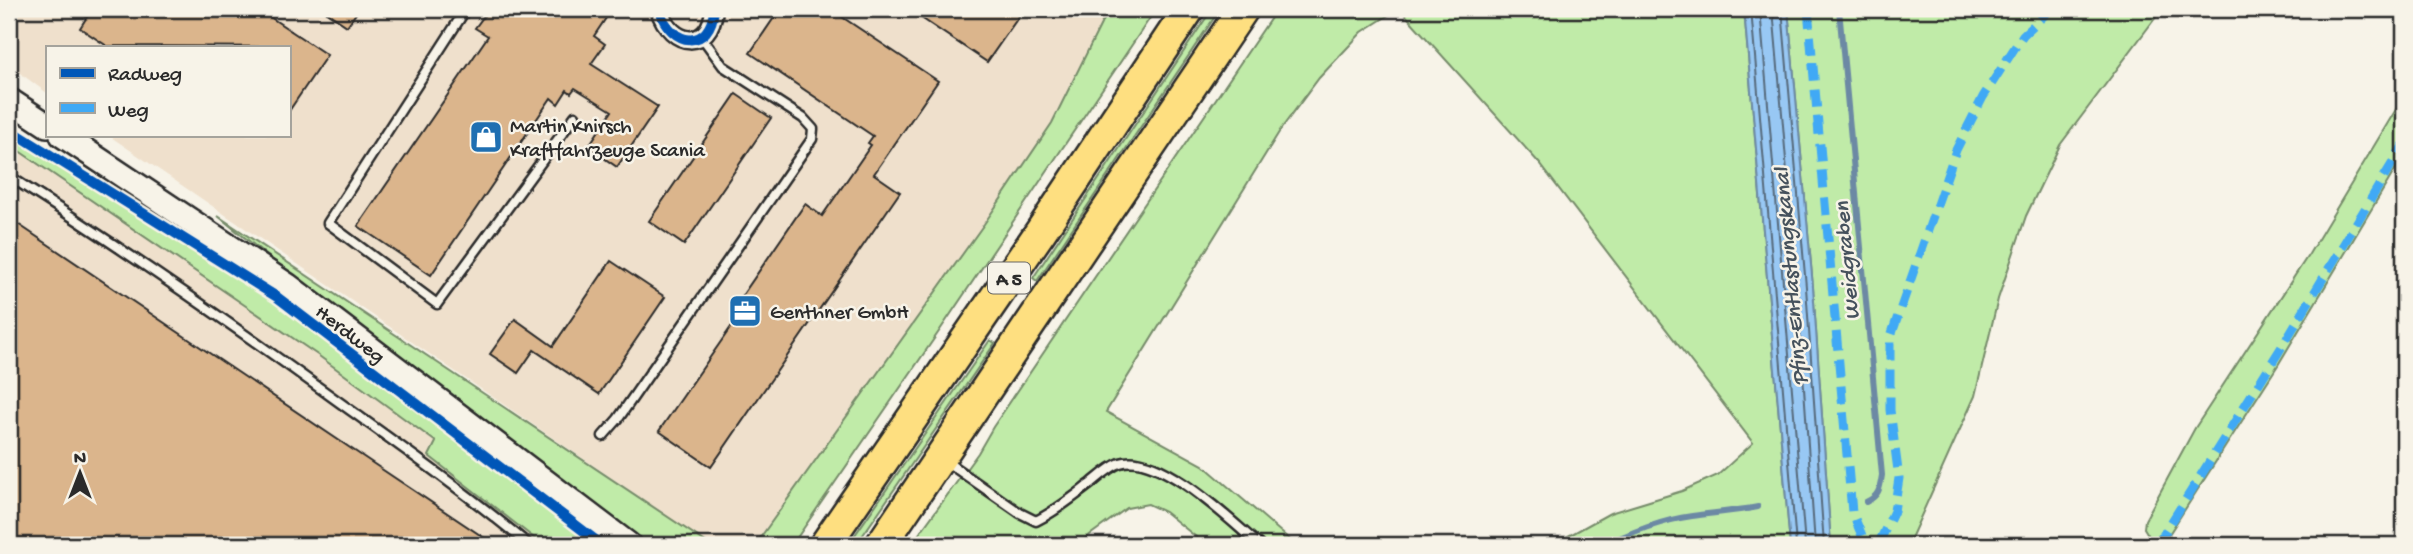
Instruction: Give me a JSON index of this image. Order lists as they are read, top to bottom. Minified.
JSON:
{"streets":{"highway":["A 5"],"main road":["Herdweg"]},"water":["Weidgraben","Pfinz-Entlastungskanal"],"places":{"shop":["Martin Knirsch Kraftfahrzeuge Scania"],"office":["Genthner GmbH"]},"legend":["Radweg","Weg"],"north":"top"}
